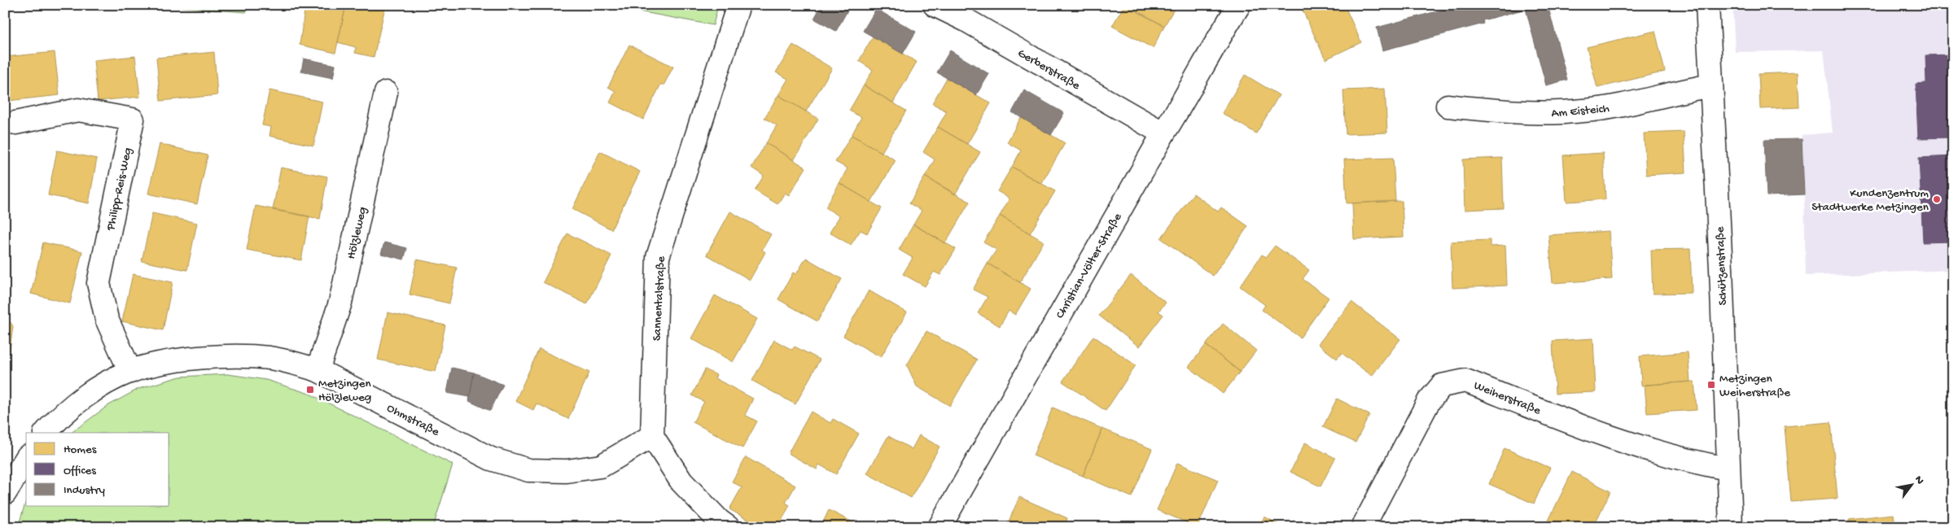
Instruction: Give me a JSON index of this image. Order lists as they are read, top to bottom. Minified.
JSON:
{"streets":{"street":["Gerberstraße","Am Eisteich","Philipp-Reis-Weg","Hölzleweg","Christian-Völter-Straße","Schützenstraße","Sannentalstraße","Weiherstraße","Ohmstraße"]},"crossings":[["Gerberstraße","Christian-Völter-Straße"],["Am Eisteich","Schützenstraße"],["Philipp-Reis-Weg","Ohmstraße"],["Hölzleweg","Ohmstraße"],["Schützenstraße","Weiherstraße"],["Sannentalstraße","Ohmstraße"]],"places":{"other":["Kundenzentrum Stadtwerke Metzingen"],"transit":["Metzingen Weiherstraße","Metzingen Hölzleweg"]},"legend":["Homes","Offices","Industry"],"north":"top right"}
